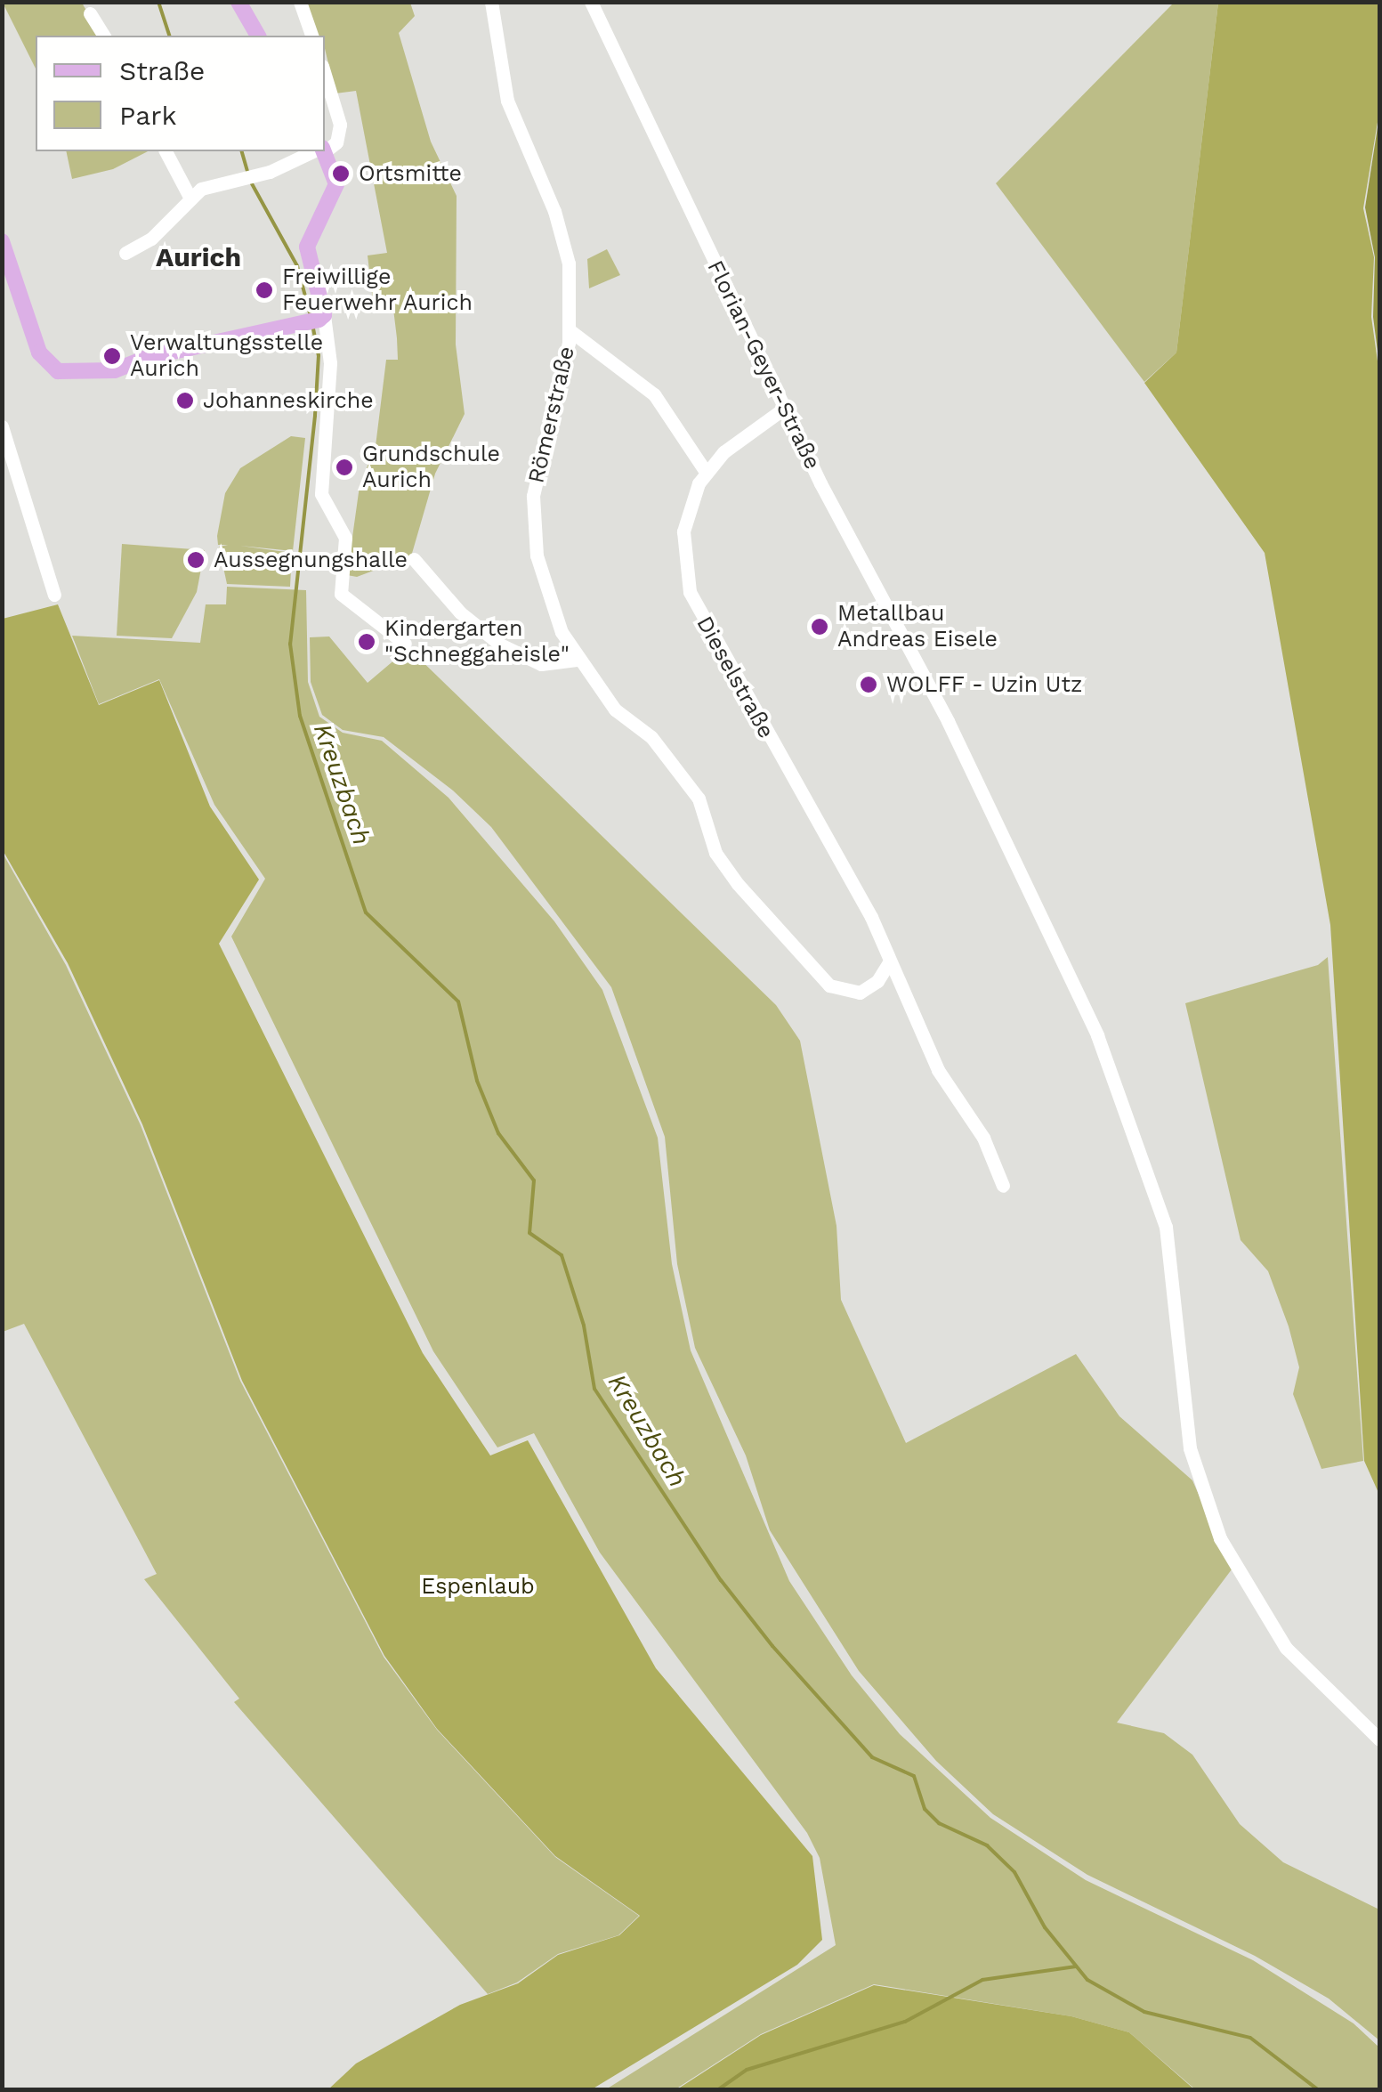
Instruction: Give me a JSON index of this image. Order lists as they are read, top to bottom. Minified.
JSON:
{"streets":{"street":["Florian-Geyer-Straße","Römerstraße","Dieselstraße"]},"crossings":[["Florian-Geyer-Straße","Dieselstraße"],["Römerstraße","Dieselstraße"]],"districts":["Aurich"],"water":["Kreuzbach"],"parks":["Espenlaub"],"places":["Ortsmitte","Freiwillige Feuerwehr Aurich","Verwaltungsstelle Aurich","Johanneskirche","Grundschule Aurich","Aussegnungshalle","Metallbau Andreas Eisele","Kindergarten \"Schneggaheisle\"","WOLFF - Uzin Utz"],"legend":["Straße","Park"]}
